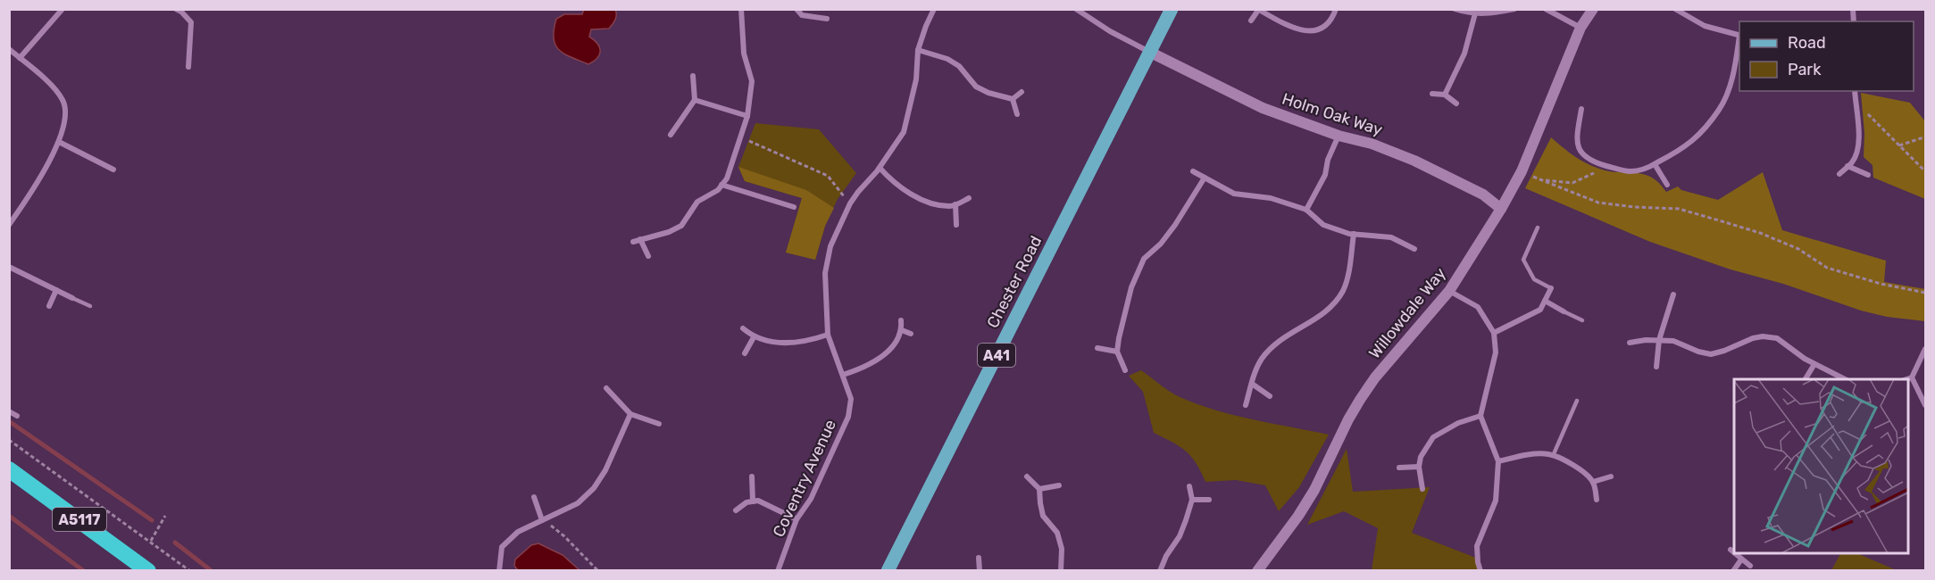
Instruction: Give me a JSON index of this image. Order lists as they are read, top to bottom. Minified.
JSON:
{"streets":{"highway":["A5117"],"main road":["Chester Road","A41"],"street":["Holm Oak Way","Willowdale Way","Coventry Avenue"]},"crossings":[["Holm Oak Way","Chester Road"],["Holm Oak Way","Willowdale Way"]],"legend":["Road","Park"]}
